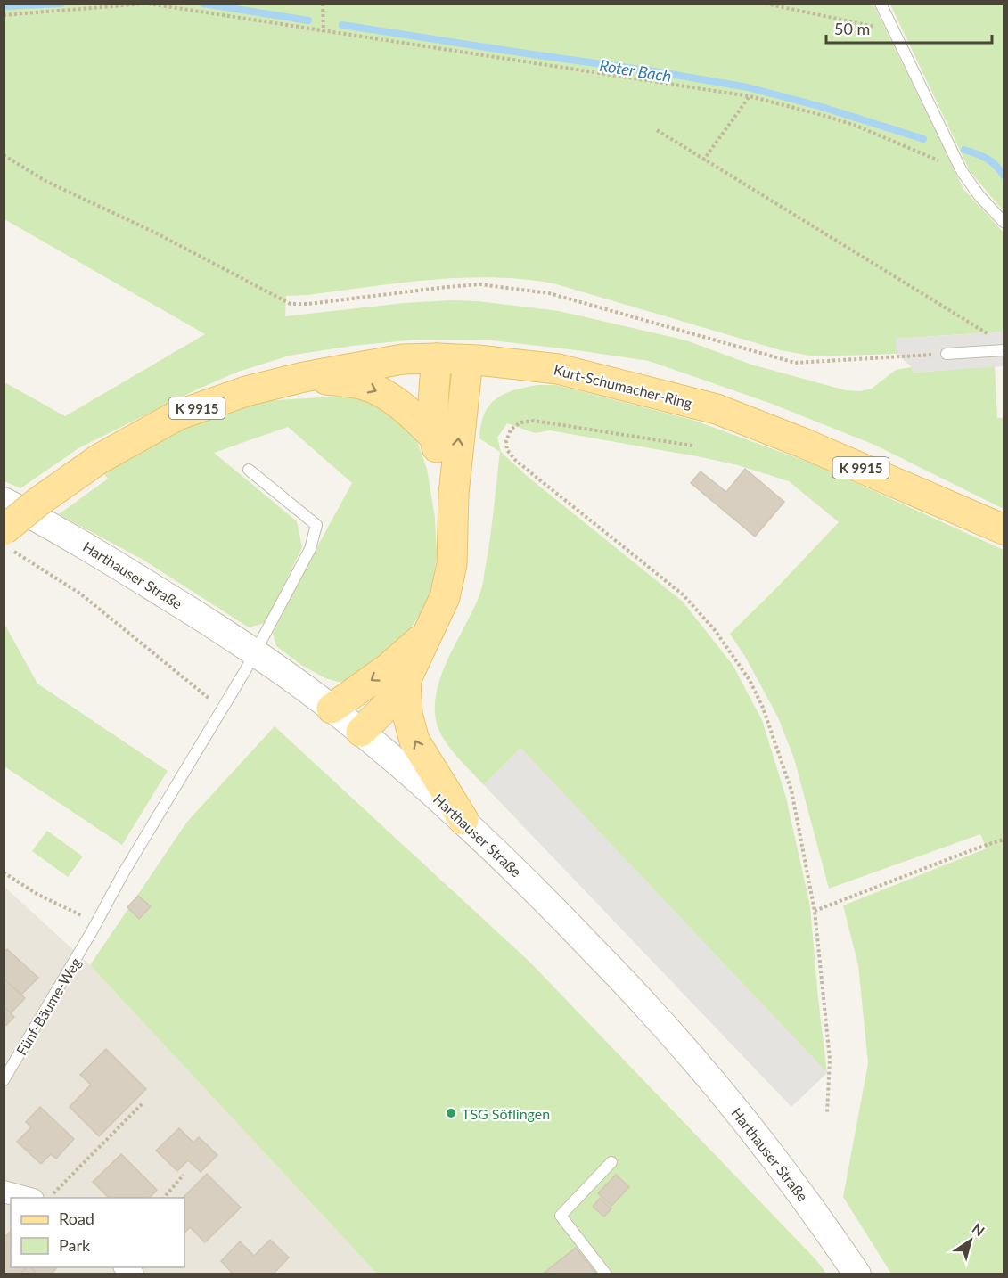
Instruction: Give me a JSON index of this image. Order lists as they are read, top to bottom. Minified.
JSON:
{"streets":{"main road":["Kurt-Schumacher-Ring","K 9915"],"street":["Harthauser Straße"],"lane":["Fünf-Bäume-Weg"]},"crossings":[["Kurt-Schumacher-Ring","K 9915"],["Harthauser Straße","Fünf-Bäume-Weg"]],"water":["Roter Bach"],"places":["TSG Söflingen"],"legend":["Road","Park"],"scale_bar":"50 m","north":"top right"}
